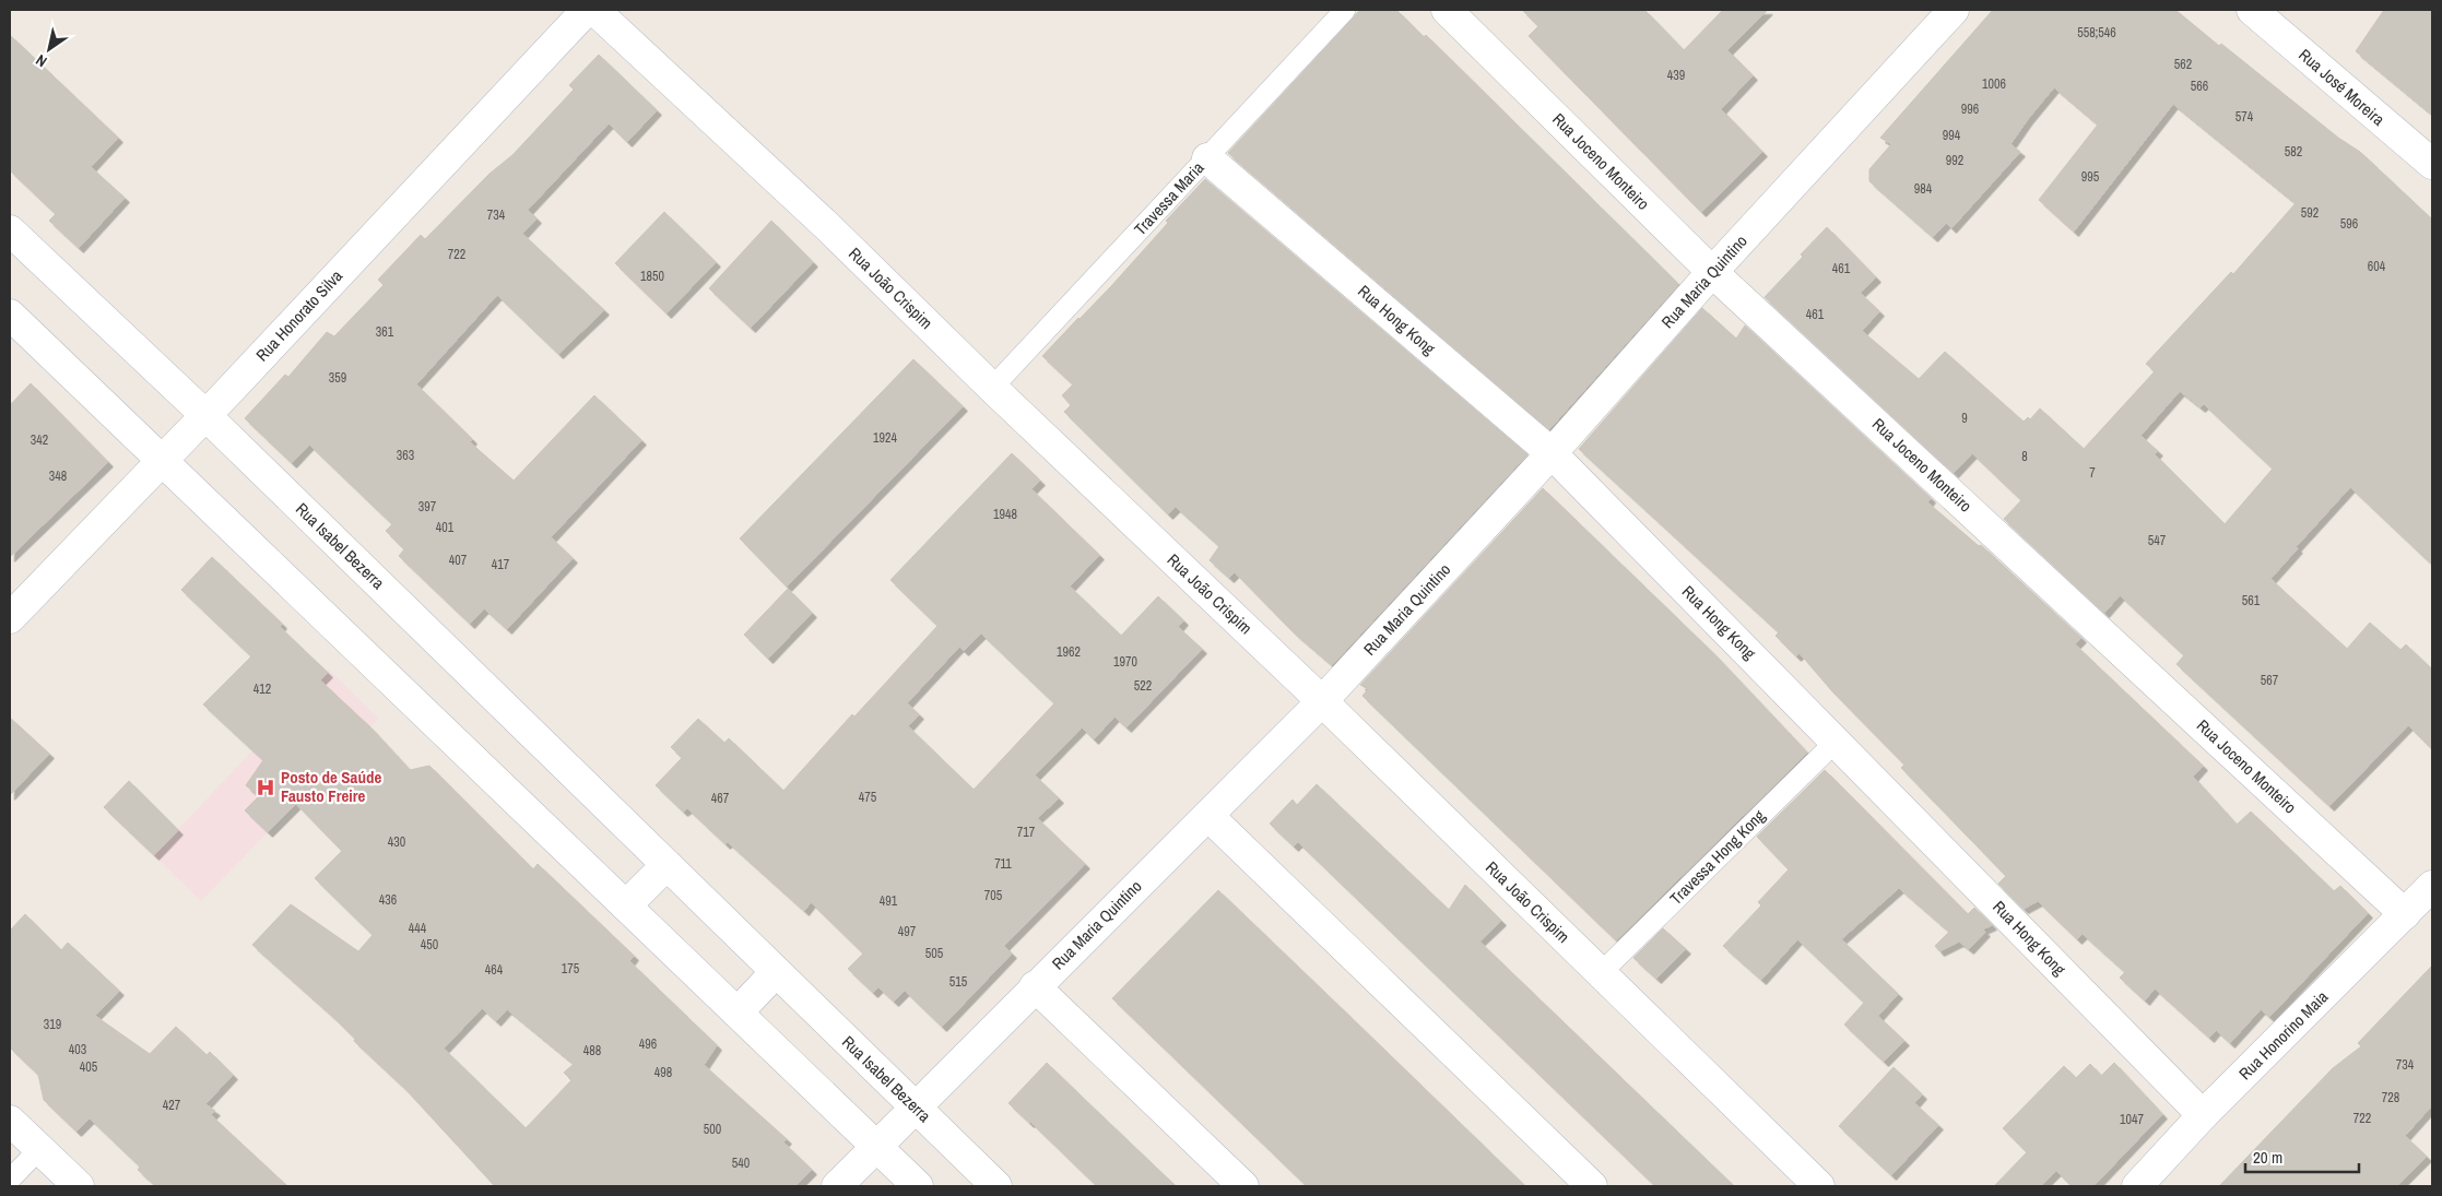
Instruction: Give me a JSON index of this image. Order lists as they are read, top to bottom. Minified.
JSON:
{"streets":{"street":["Rua José Moreira","Rua Joceno Monteiro","Rua Maria Quintino","Rua João Crispim","Rua Honorato Silva","Rua Hong Kong","Rua Isabel Bezerra","Rua Honorino Maia"],"lane":["Travessa Maria","Travessa Hong Kong"]},"crossings":[["Rua Joceno Monteiro","Rua Maria Quintino"],["Rua Joceno Monteiro","Rua Honorino Maia"],["Travessa Maria","Rua João Crispim"],["Travessa Maria","Rua Hong Kong"],["Rua Maria Quintino","Rua João Crispim"],["Rua Maria Quintino","Rua Hong Kong"],["Rua Maria Quintino","Rua Isabel Bezerra"],["Rua João Crispim","Travessa Hong Kong"],["Rua Honorato Silva","Rua Isabel Bezerra"],["Rua Hong Kong","Travessa Hong Kong"],["Rua Hong Kong","Rua Honorino Maia"]],"places":{"hospital":["Posto de Saúde Fausto Freire"]},"house_numbers":["558;546","562","439","1006","566","996","574","994","582","992","995","984","592","734","596","722","604","461","1850","461","361","359","9","1924","342","363","8","7","348","397","1948","401","547","407","417","561","1962","1970","567","522","412","475","467","717","430","711","705","436","491","444","497","450","505","175","464","515","319","496","403","488","734","405","498","728","427","722","1047","500","540"],"scale_bar":"20 m","north":"bottom left"}
